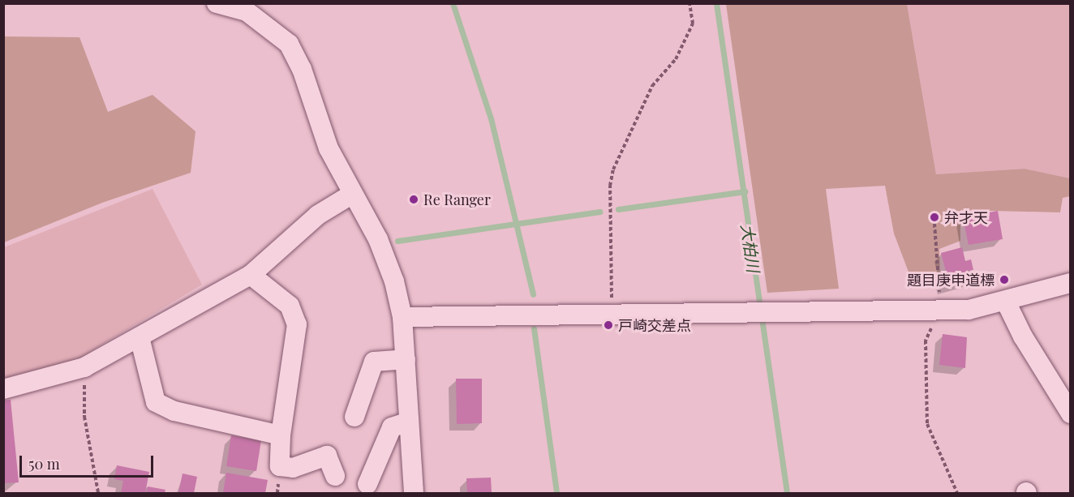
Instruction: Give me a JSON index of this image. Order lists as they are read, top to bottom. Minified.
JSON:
{"water":["大柏川"],"places":["Re Ranger","弁才天","題目庚申道標","戸崎交差点"],"scale_bar":"50 m"}
